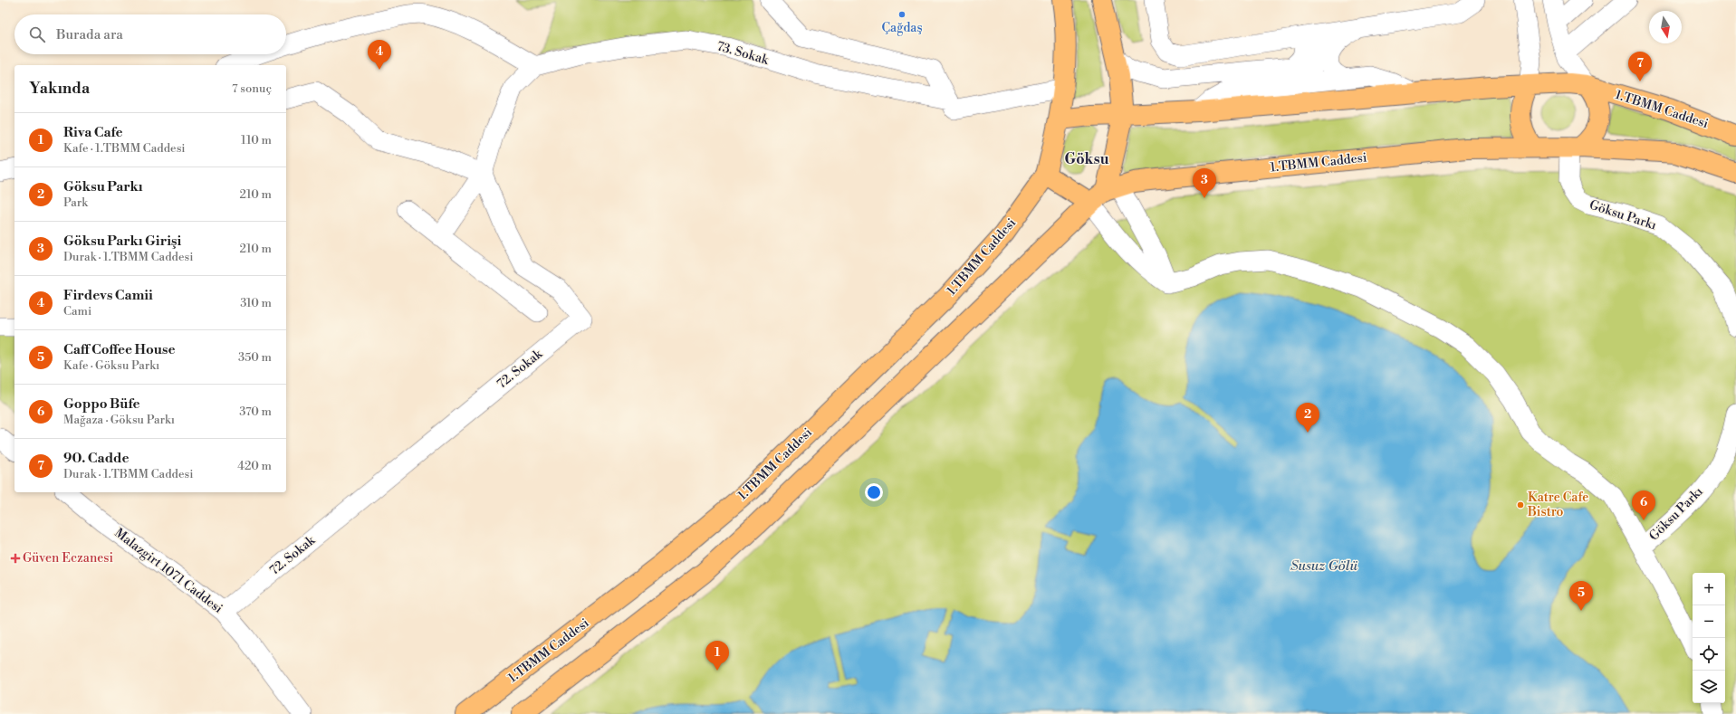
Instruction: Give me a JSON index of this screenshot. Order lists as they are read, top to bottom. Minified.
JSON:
{"streets":{"main road":["1.TBMM Caddesi"],"street":["73. Sokak","Göksu Parkı","72. Sokak","Malazgirt 1071 Caddesi"]},"crossings":[["1.TBMM Caddesi","Göksu Parkı"],["72. Sokak","Malazgirt 1071 Caddesi"]],"districts":["Göksu"],"water":["Susuz Gölü"],"places":{"other":["Çağdaş","Katre Cafe Bistro"],"health":["Güven Eczanesi"]},"north":"bottom","page":{"search":"Burada ara","pins":["4","7","3","2","6","5","1"],"heading":["Yakında","7 sonuç"],"list":[{"mark":"1","name":"Riva Cafe","note":"Kafe · 1.TBMM Caddesi","value":"110 m"},{"mark":"2","name":"Göksu Parkı","note":"Park","value":"210 m"},{"mark":"3","name":"Göksu Parkı Girişi","note":"Durak · 1.TBMM Caddesi","value":"210 m"},{"mark":"4","name":"Firdevs Camii","note":"Cami","value":"310 m"},{"mark":"5","name":"Caff Coffee House","note":"Kafe · Göksu Parkı","value":"350 m"},{"mark":"6","name":"Goppo Büfe","note":"Mağaza · Göksu Parkı","value":"370 m"},{"mark":"7","name":"90. Cadde","note":"Durak · 1.TBMM Caddesi","value":"420 m"}],"map_buttons":["+","−"]}}
